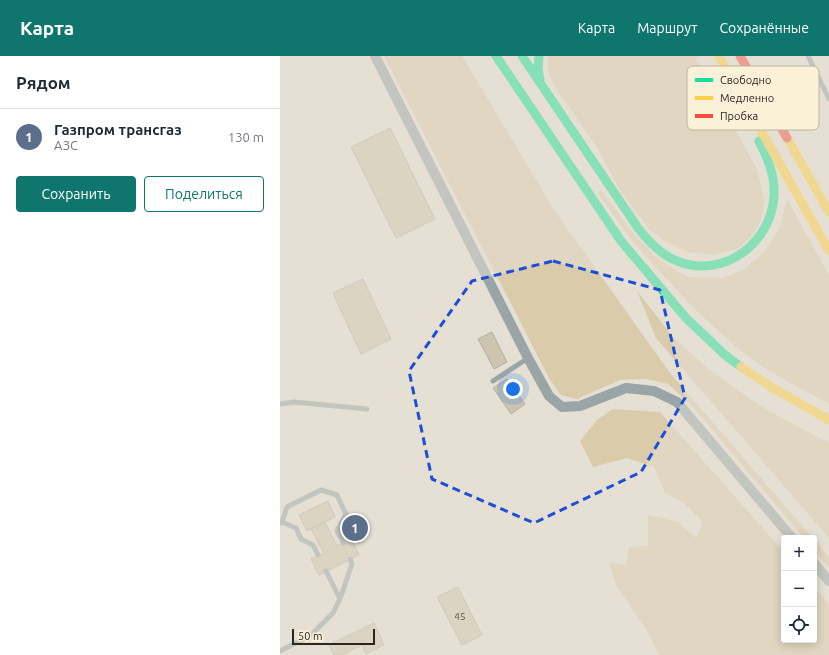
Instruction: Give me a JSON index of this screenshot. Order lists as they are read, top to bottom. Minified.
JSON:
{"house_numbers":["45"],"legend":["Свободно","Медленно","Пробка"],"scale_bar":"50 m","page":{"header":"Карта","nav":["Карта","Маршрут","Сохранённые"],"heading":"Рядом","list":[{"mark":"1","name":"Газпром трансгаз","note":"АЗС","value":"130 m"}],"buttons":["Сохранить","Поделиться"],"pins":"1","map_buttons":["+","−"],"scale":"50 m"}}
